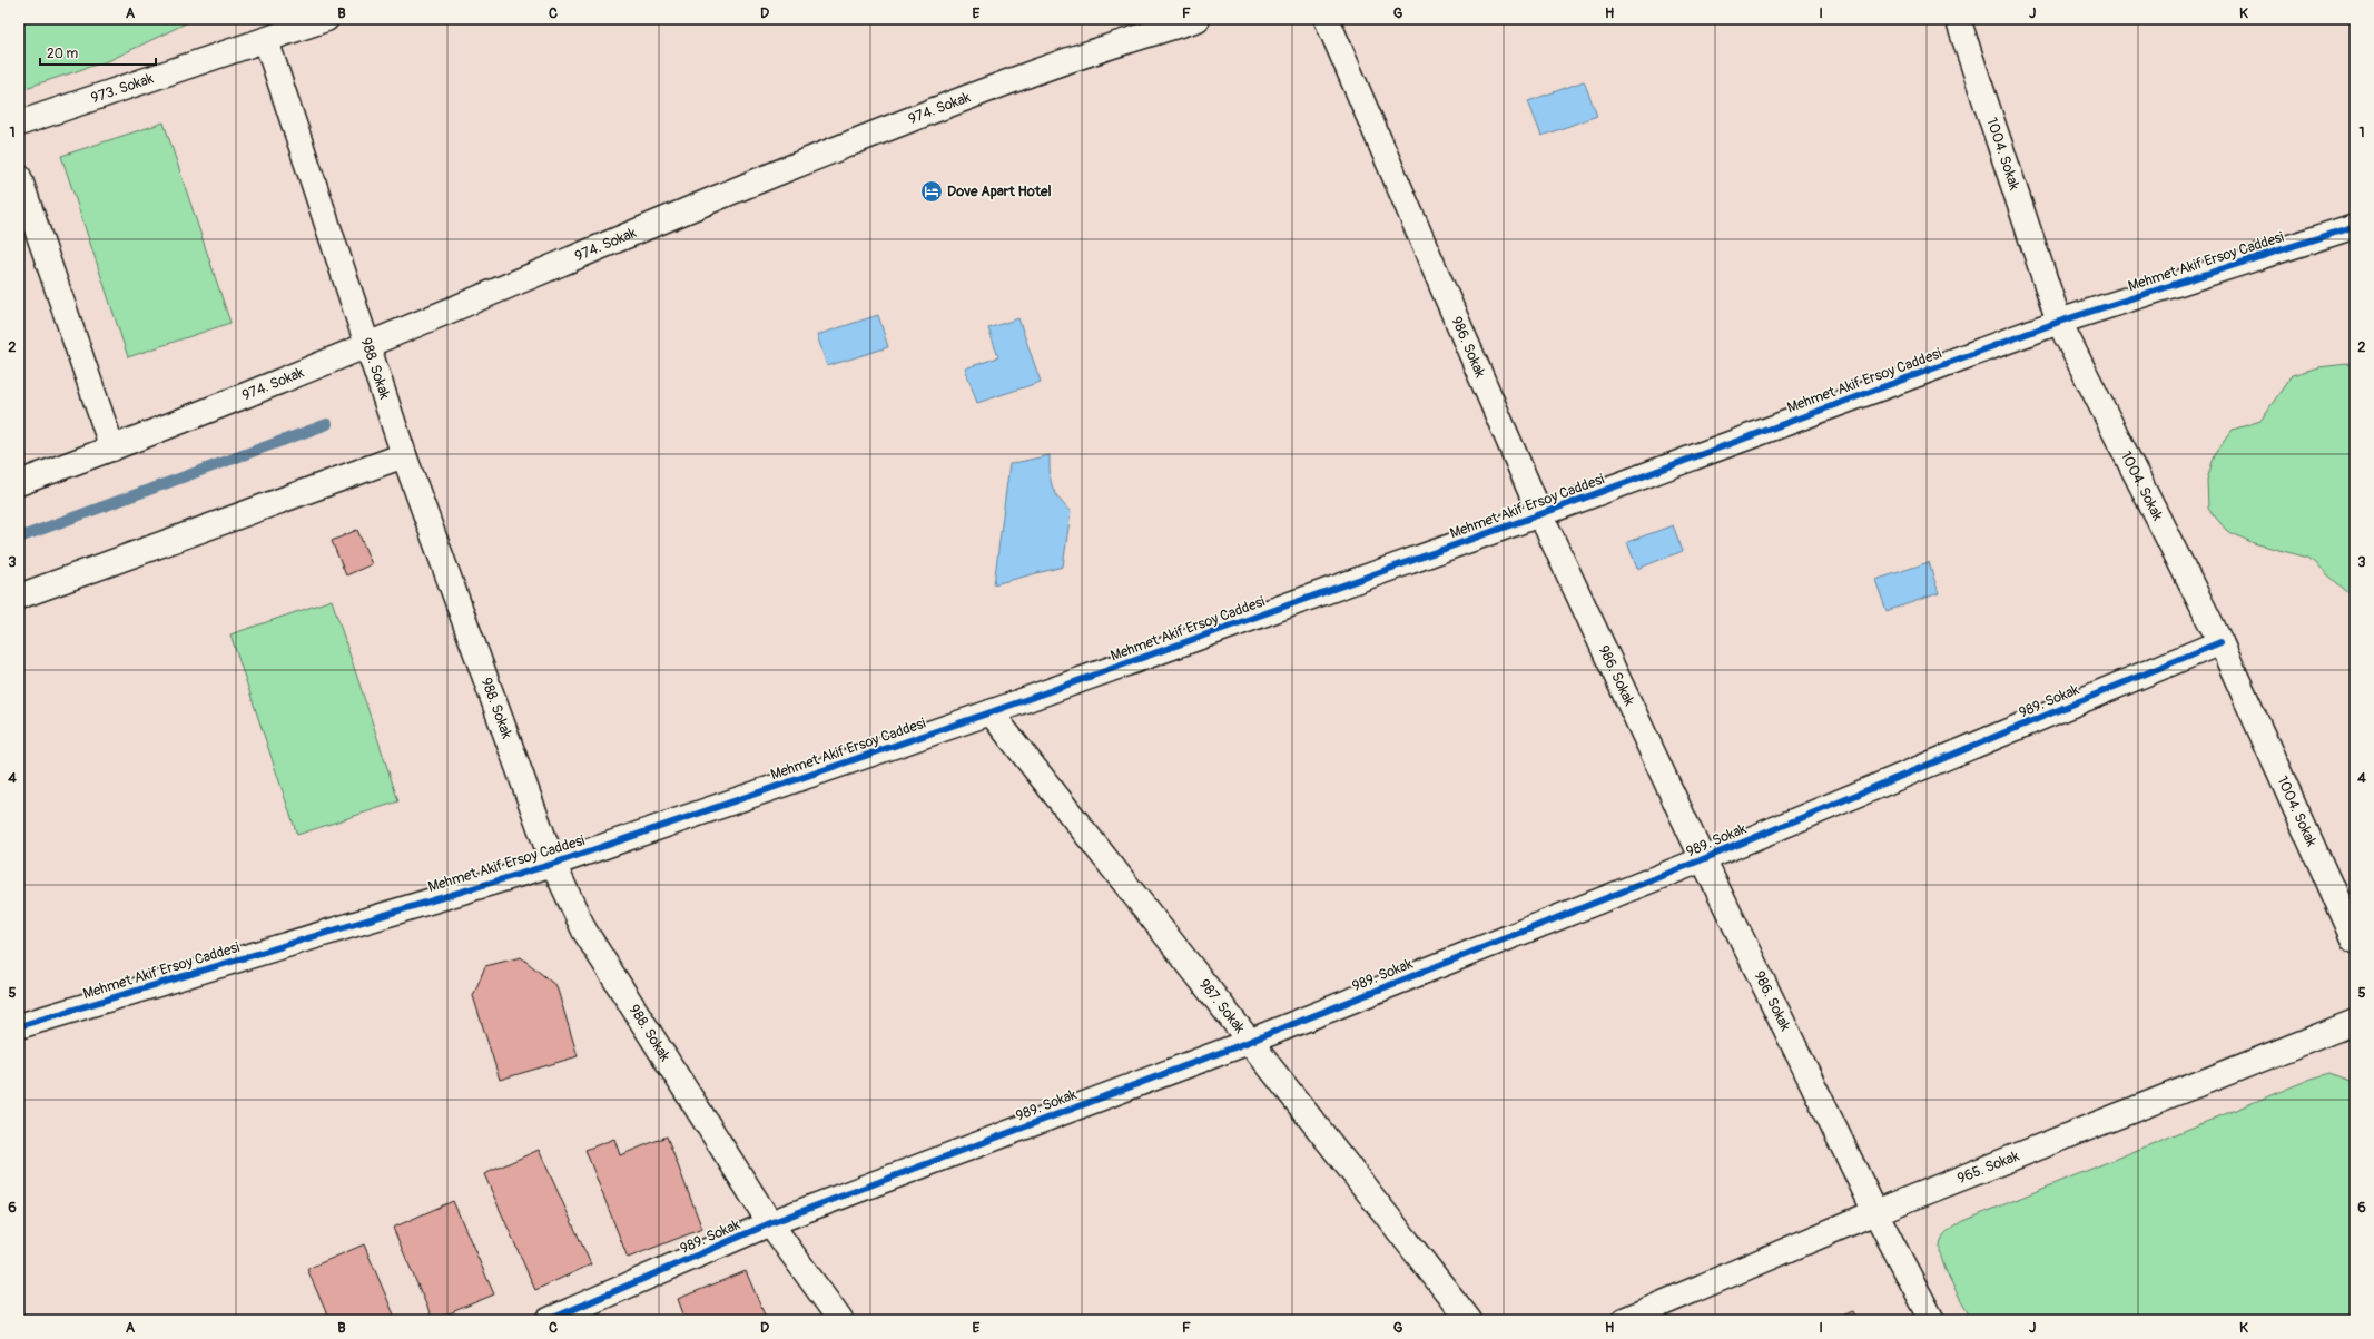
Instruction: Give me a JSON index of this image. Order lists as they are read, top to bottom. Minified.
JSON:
{"streets":{"street":["973. Sokak","974. Sokak","1004. Sokak","Mehmet Akif Ersoy Caddesi","986. Sokak","988. Sokak","989. Sokak","987. Sokak","965. Sokak"]},"crossings":[["973. Sokak","988. Sokak"],["974. Sokak","988. Sokak"],["1004. Sokak","Mehmet Akif Ersoy Caddesi"],["1004. Sokak","989. Sokak"],["Mehmet Akif Ersoy Caddesi","986. Sokak"],["Mehmet Akif Ersoy Caddesi","988. Sokak"],["Mehmet Akif Ersoy Caddesi","987. Sokak"],["986. Sokak","989. Sokak"],["986. Sokak","965. Sokak"],["988. Sokak","989. Sokak"],["989. Sokak","987. Sokak"]],"places":{"hotel":["Dove Apart Hotel"]},"scale_bar":"20 m","grid":{"columns":["A","B","C","D","E","F","G","H","I","J","K"],"rows":["1","2","3","4","5","6"]}}
